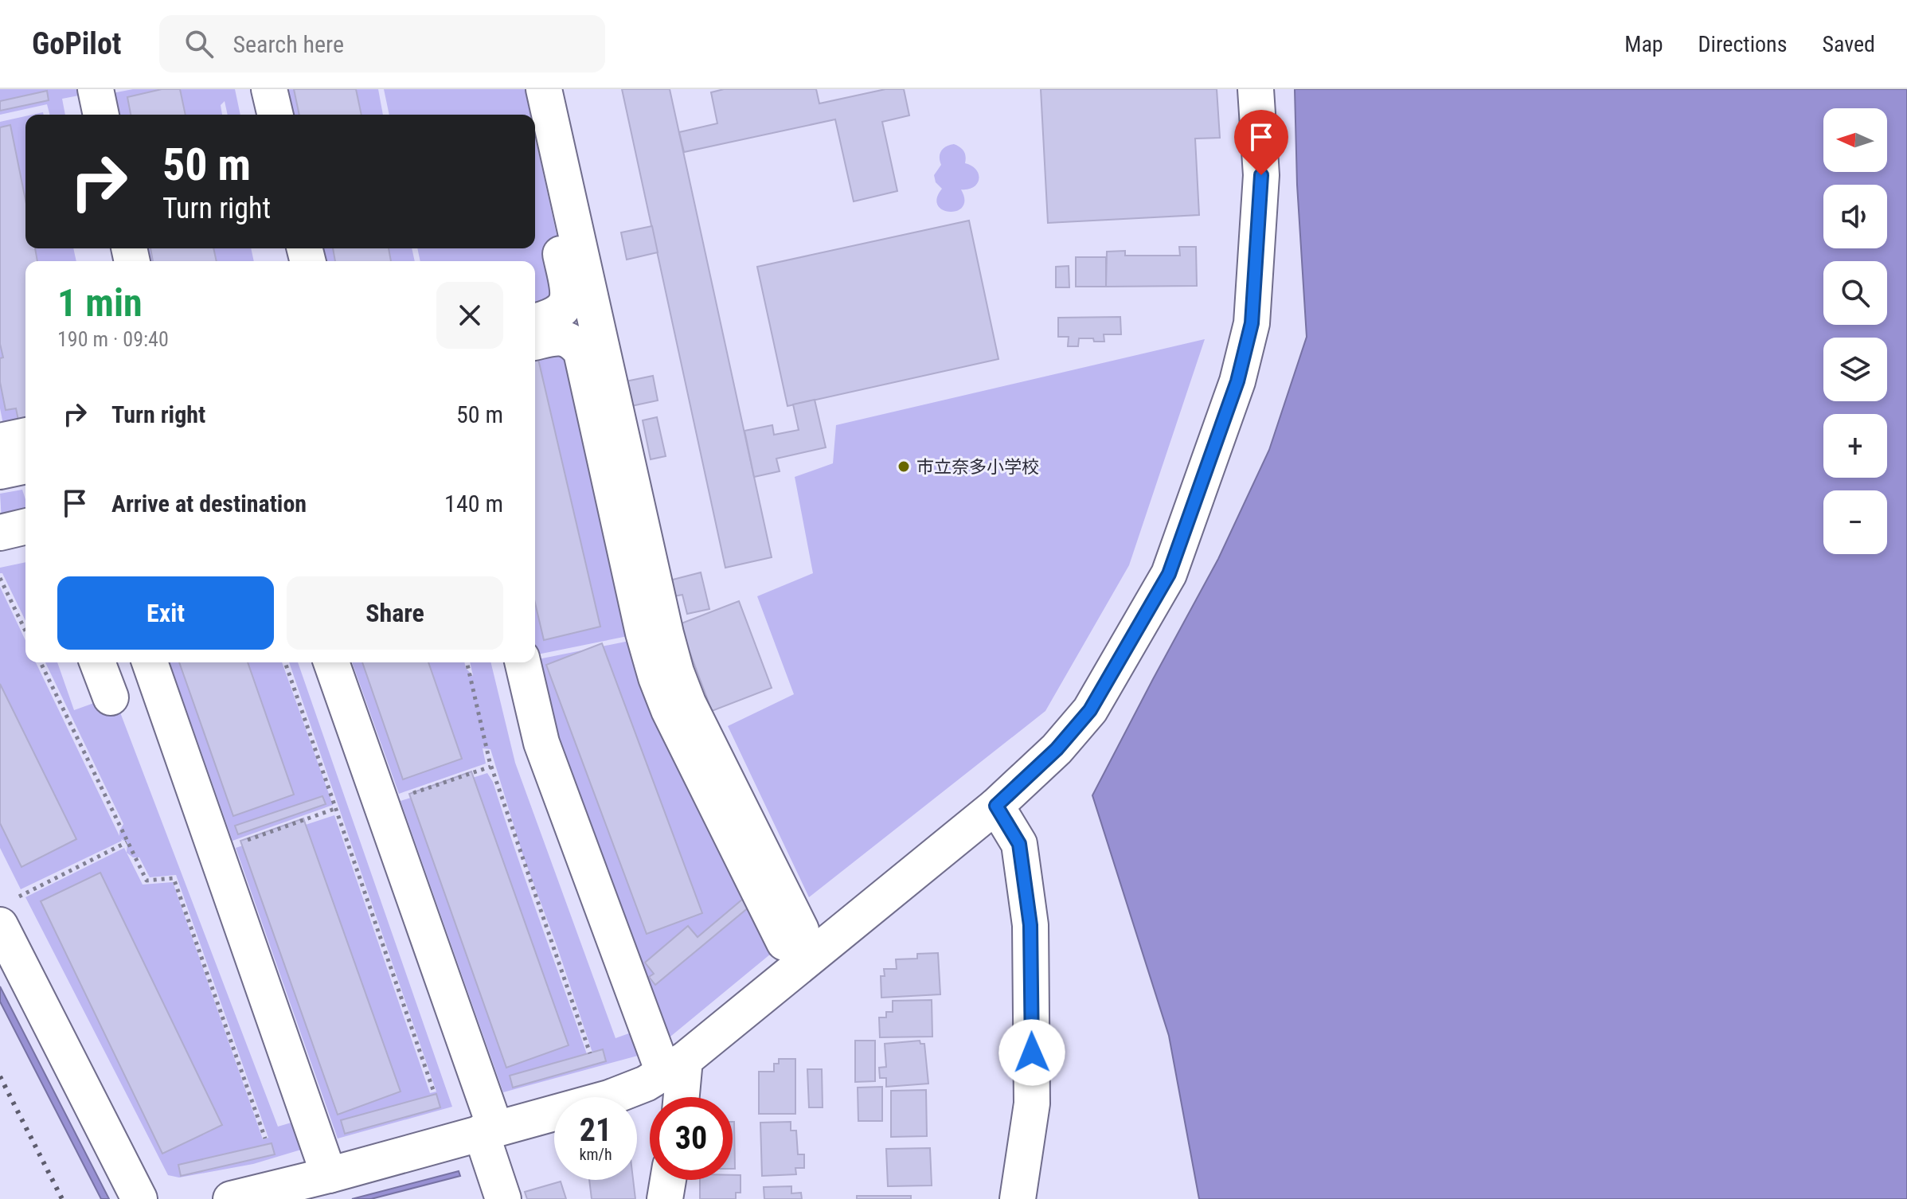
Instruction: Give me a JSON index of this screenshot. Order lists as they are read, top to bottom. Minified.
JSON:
{"places":["市立奈多小学校"],"north":"left","page":{"header":"GoPilot","search":"Search here","nav":["Map","Directions","Saved"],"map_buttons":["+","−"],"turn":["50 m","Turn right"],"heading":["1 min","190 m · 09:40"],"list":[{"name":"Turn right","value":"50 m"},{"name":"Arrive at destination","value":"140 m"}],"buttons":["Exit","Share"],"speed":"21 km/h","limit":"30"}}
